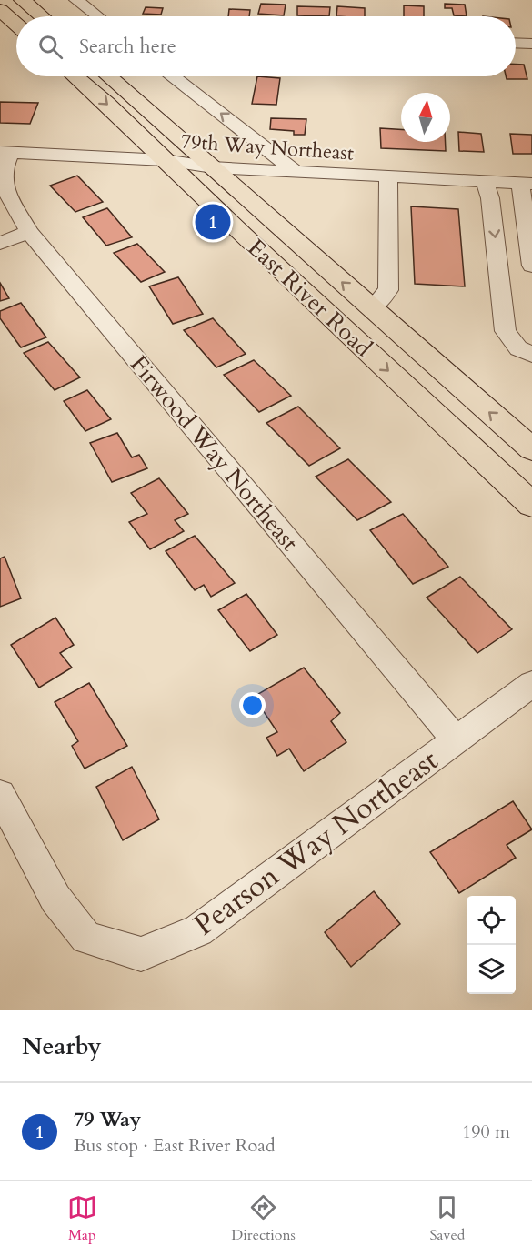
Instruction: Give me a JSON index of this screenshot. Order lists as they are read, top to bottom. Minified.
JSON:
{"streets":{"main road":["East River Road"],"street":["79th Way Northeast","Firwood Way Northeast","Pearson Way Northeast"]},"crossings":[["79th Way Northeast","East River Road"],["79th Way Northeast","Firwood Way Northeast"],["Firwood Way Northeast","Pearson Way Northeast"]],"north":"top","page":{"search":"Search here","pins":"1","heading":"Nearby","list":[{"mark":"1","name":"79 Way","note":"Bus stop · East River Road","value":"190 m"}],"nav":["Map","Directions","Saved"]}}
